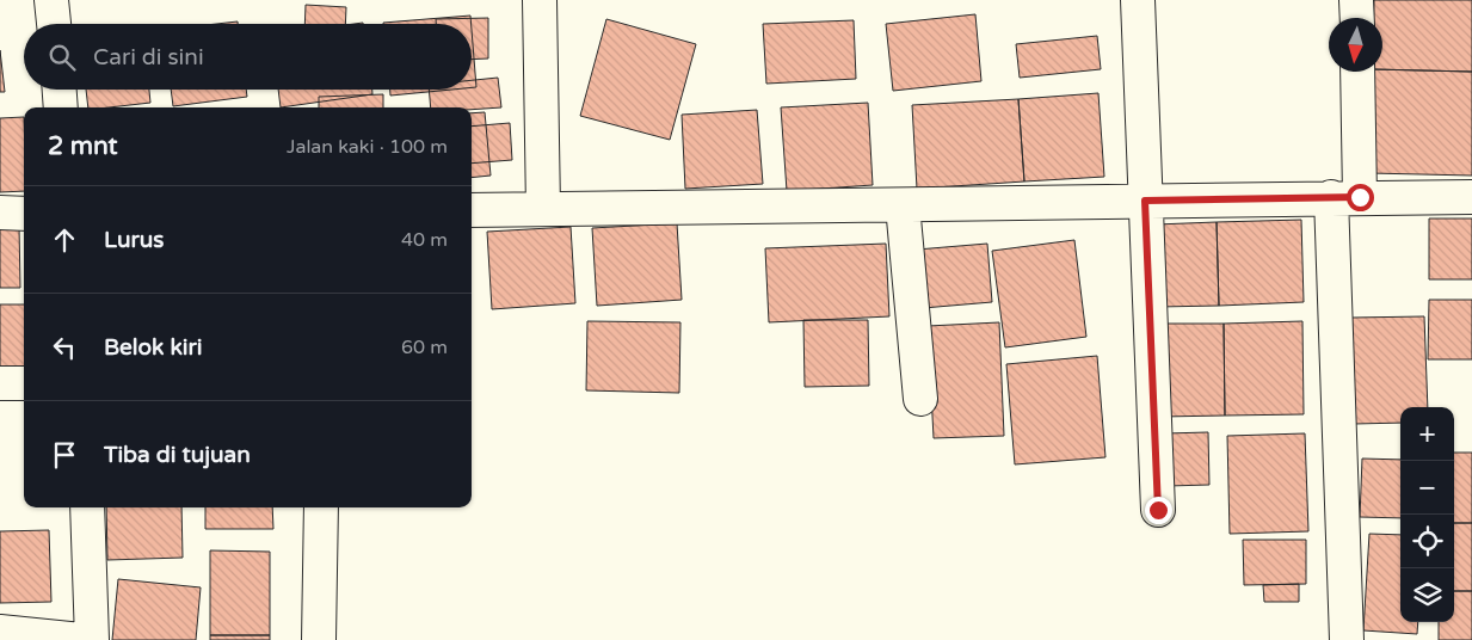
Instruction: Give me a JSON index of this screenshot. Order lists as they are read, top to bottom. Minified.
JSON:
{"north":"bottom","page":{"search":"Cari di sini","heading":["2 mnt","Jalan kaki · 100 m"],"list":[["Lurus","40 m"],["Belok kiri","60 m"],"Tiba di tujuan"],"map_buttons":["+","−"]}}
